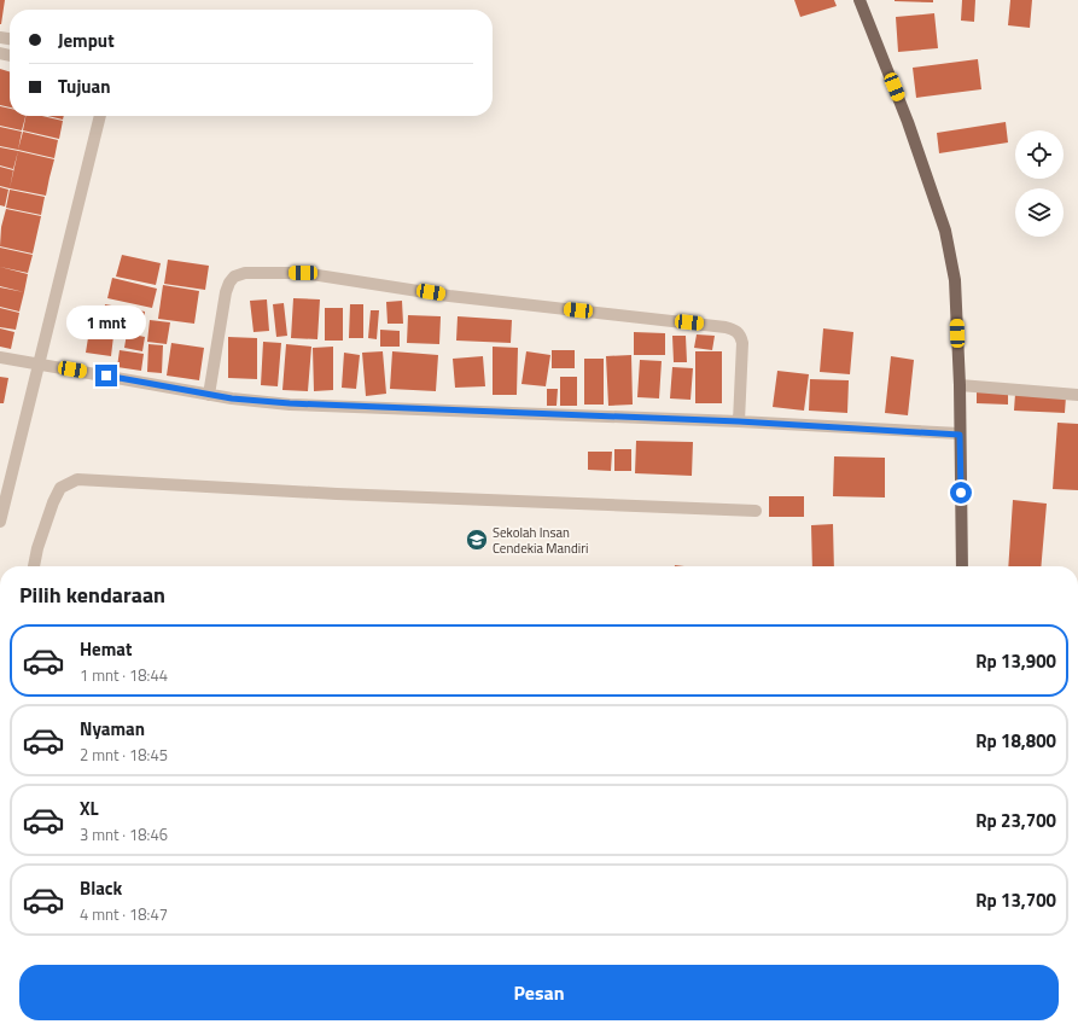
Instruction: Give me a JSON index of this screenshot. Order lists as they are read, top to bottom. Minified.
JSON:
{"places":{"school or university":["Sekolah Insan Cendekia Mandiri"]},"page":{"banner":["Jemput","Tujuan"],"bubble":"1 mnt","heading":"Pilih kendaraan","list":[{"name":"Hemat","note":"1 mnt · 18:44","value":"Rp 13,900"},{"name":"Nyaman","note":"2 mnt · 18:45","value":"Rp 18,800"},{"name":"XL","note":"3 mnt · 18:46","value":"Rp 23,700"},{"name":"Black","note":"4 mnt · 18:47","value":"Rp 13,700"}],"buttons":"Pesan"}}
